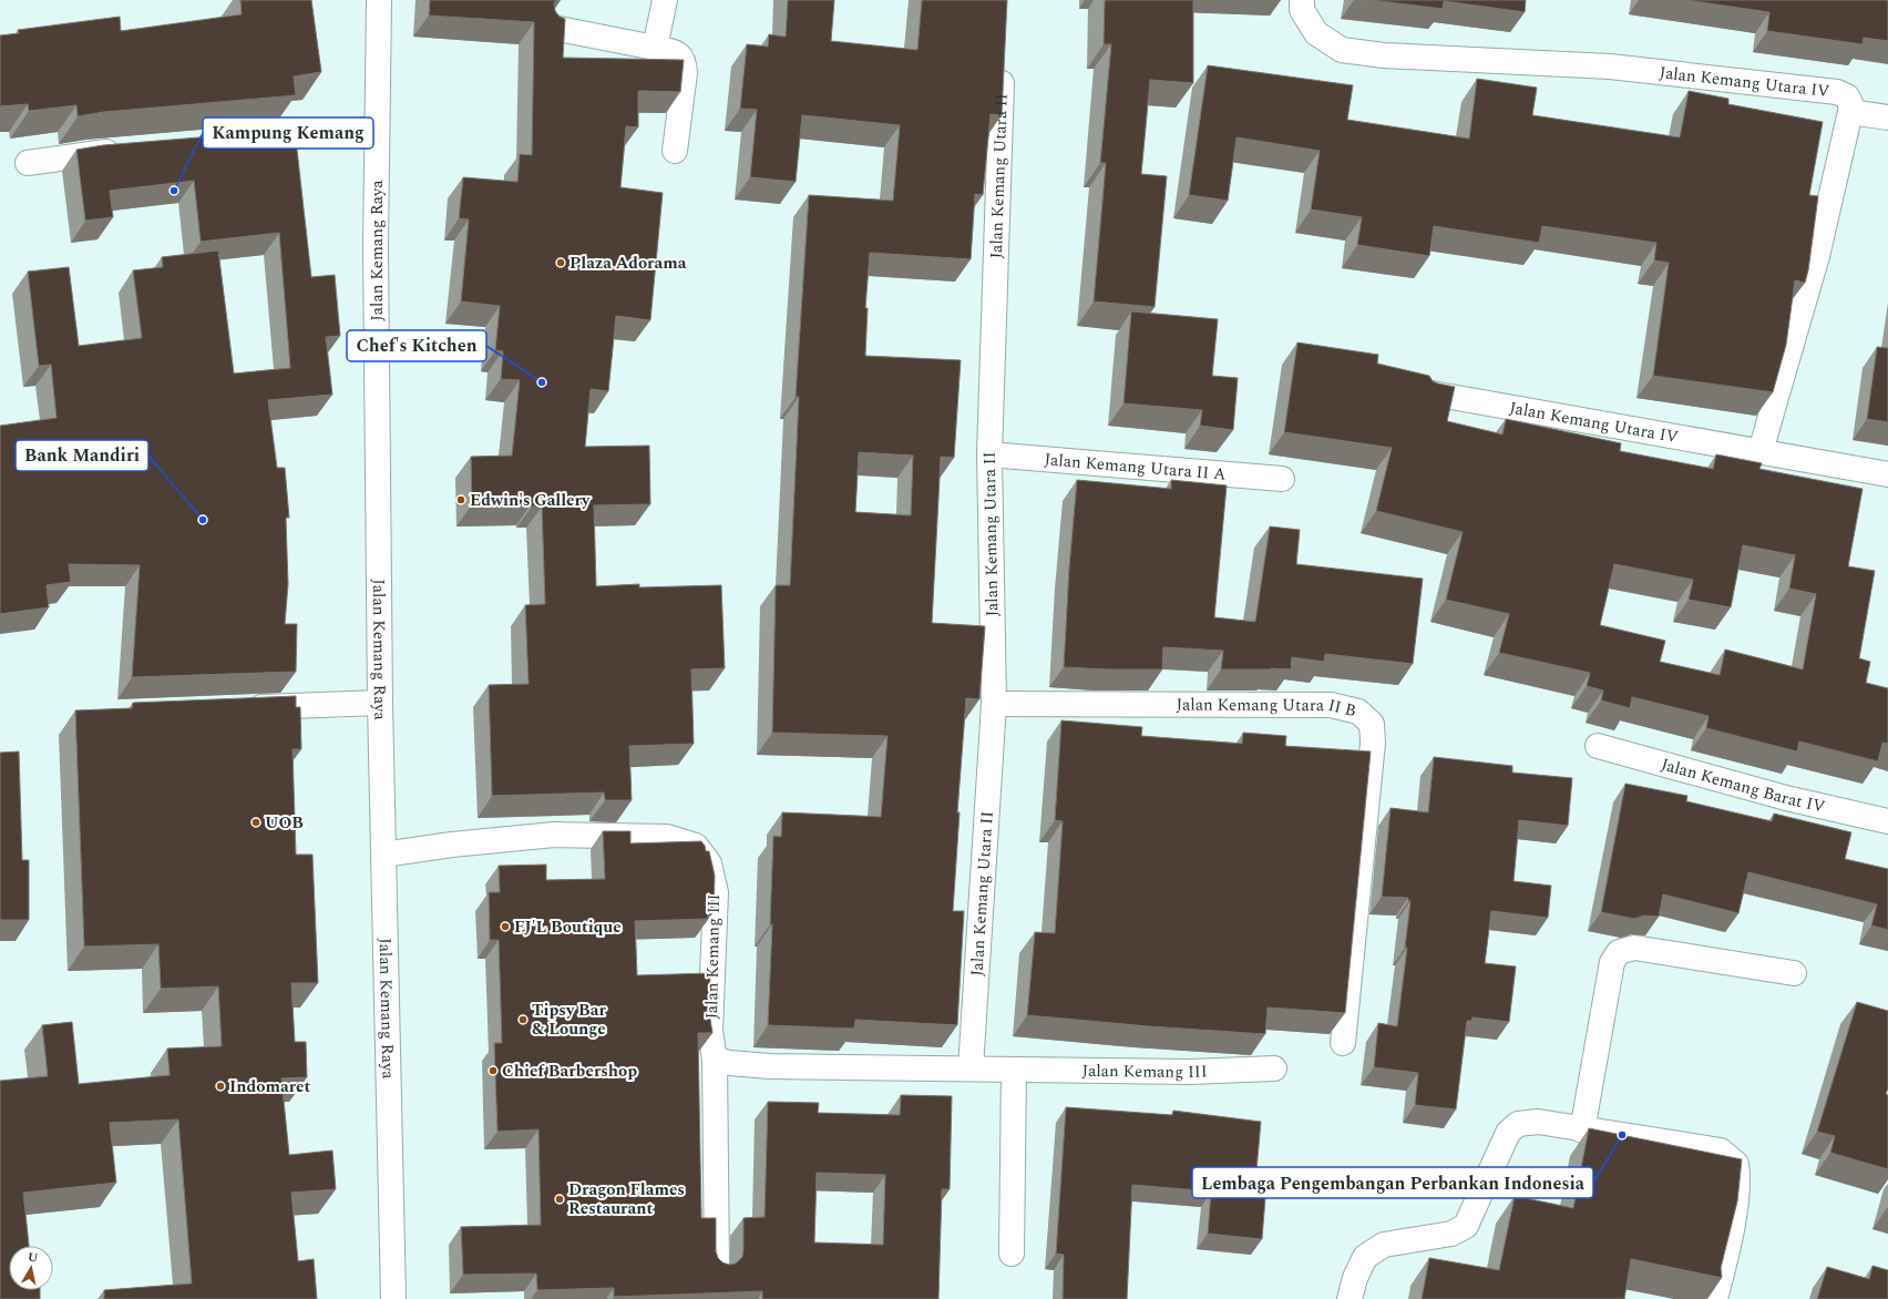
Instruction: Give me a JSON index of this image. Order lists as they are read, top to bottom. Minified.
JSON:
{"streets":{"street":["Jalan Kemang Utara IV","Jalan Kemang Utara II","Jalan Kemang Raya","Jalan Kemang Utara II A","Jalan Kemang Utara II B","Jalan Kemang Barat IV","Jalan Kemang III"]},"crossings":[["Jalan Kemang Utara II","Jalan Kemang Utara II A"],["Jalan Kemang Utara II","Jalan Kemang Utara II B"],["Jalan Kemang Utara II","Jalan Kemang III"],["Jalan Kemang Raya","Jalan Kemang III"]],"places":["Kampung Kemang","Plaza Adorama","Chef's Kitchen","Edwin's Gallery","Bank Mandiri","UOB","FJ'L Boutique","Tipsy Bar & Lounge","Chief Barbershop","Indomaret","Lembaga Pengembangan Perbankan Indonesia","Dragon Flames Restaurant"],"north":"top"}
